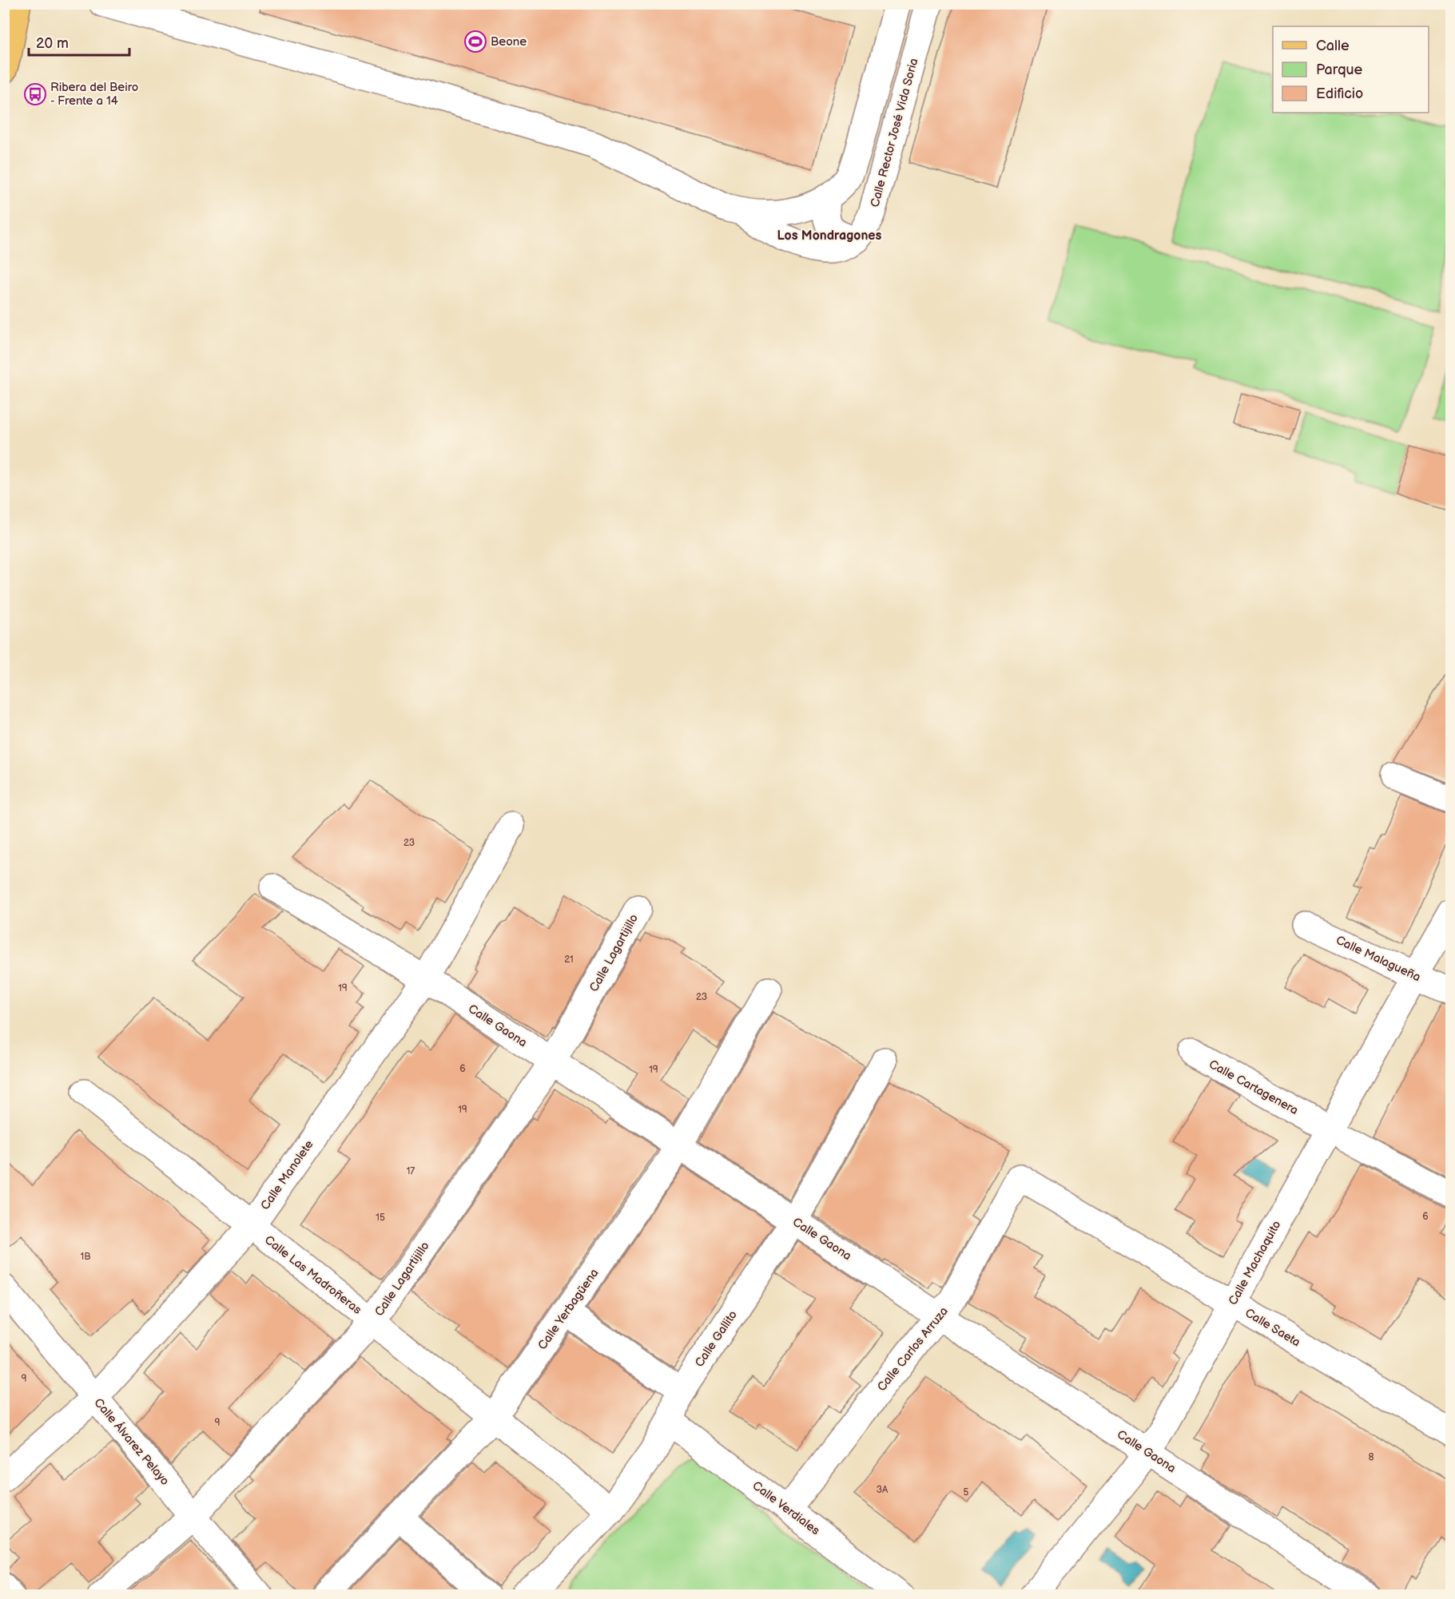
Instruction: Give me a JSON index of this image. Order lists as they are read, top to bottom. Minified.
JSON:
{"streets":{"street":["Calle Rector José Vida Soria","Calle Lagartijillo","Calle Malagueña","Calle Gaona","Calle Cartagenera","Calle Manolete","Calle Machaquito","Calle Las Madroñeras","Calle Yerbagüena","Calle Saeta","Calle Gallito","Calle Carlos Arruza","Calle Álvarez Pelayo","Calle Verdiales"]},"crossings":[["Calle Lagartijillo","Calle Gaona"],["Calle Lagartijillo","Calle Las Madroñeras"],["Calle Lagartijillo","Calle Álvarez Pelayo"],["Calle Malagueña","Calle Machaquito"],["Calle Gaona","Calle Manolete"],["Calle Gaona","Calle Machaquito"],["Calle Gaona","Calle Yerbagüena"],["Calle Gaona","Calle Gallito"],["Calle Gaona","Calle Carlos Arruza"],["Calle Manolete","Calle Las Madroñeras"],["Calle Manolete","Calle Álvarez Pelayo"],["Calle Machaquito","Calle Saeta"],["Calle Las Madroñeras","Calle Yerbagüena"],["Calle Las Madroñeras","Calle Gallito"],["Calle Saeta","Calle Carlos Arruza"],["Calle Gallito","Calle Verdiales"],["Calle Carlos Arruza","Calle Verdiales"]],"districts":["Los Mondragones"],"places":{"sports":["Beone"],"bus stop":["Ribera del Beiro - Frente a 14"]},"house_numbers":["23","21","19","23","6","19","19","17","6","15","1B","9","9","8","3A","5"],"legend":["Calle","Parque","Edificio"],"scale_bar":"20 m"}
